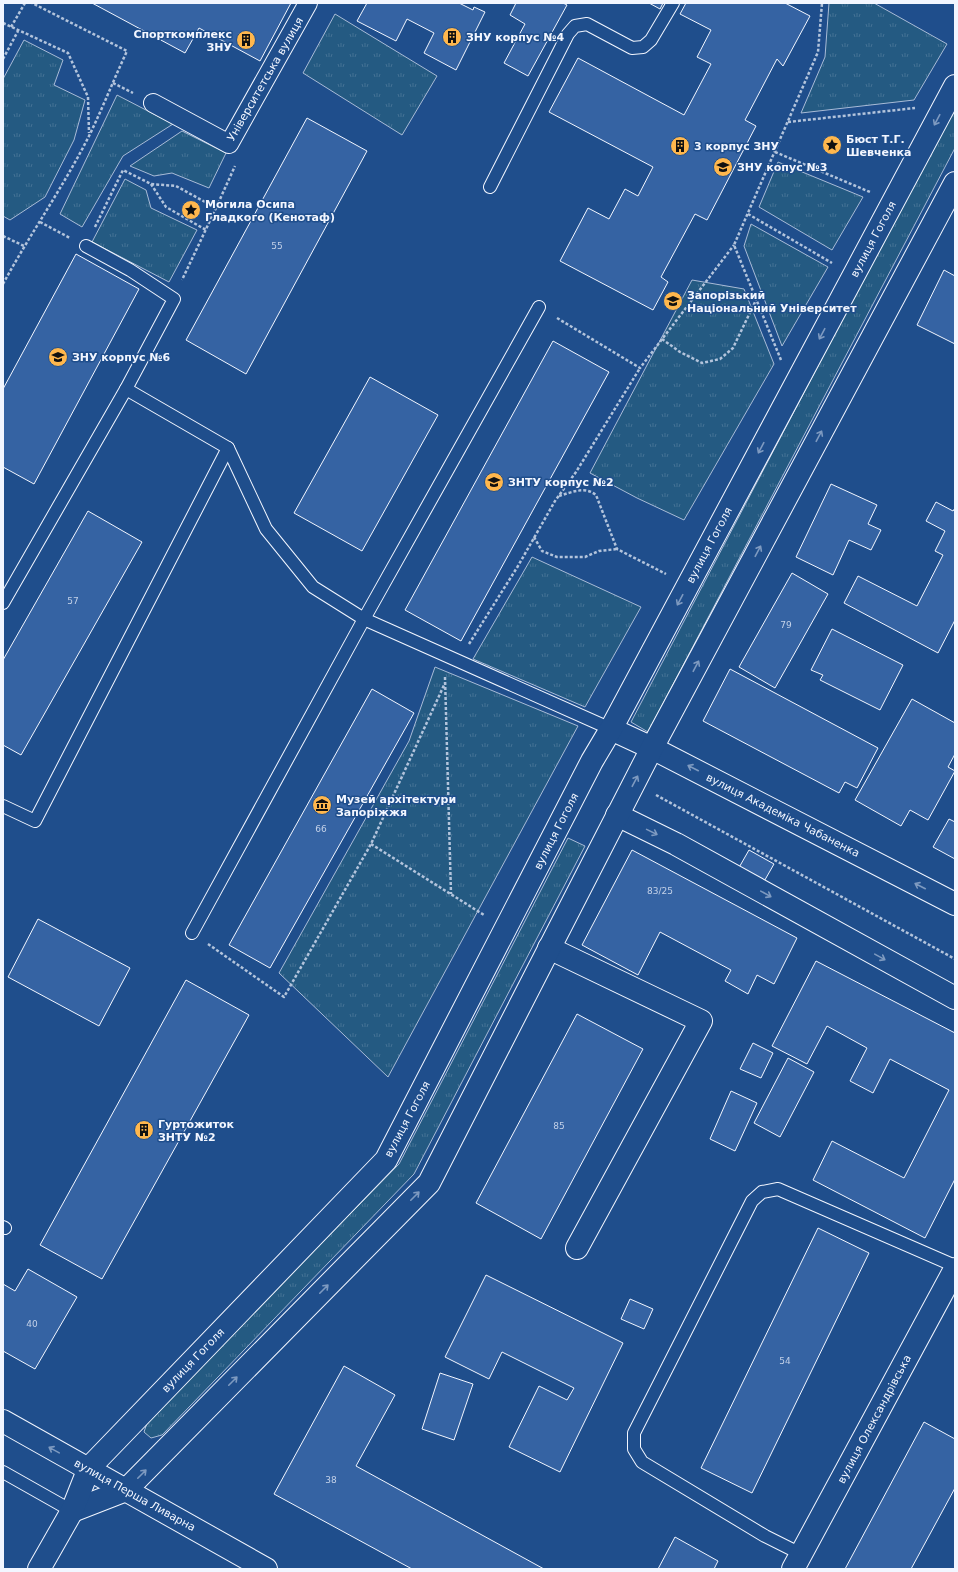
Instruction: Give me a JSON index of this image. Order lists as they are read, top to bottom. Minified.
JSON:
{"streets":{"street":["Університетська вулиця","вулиця Гоголя","вулиця Академіка Чабаненка","вулиця Олександрівська","вулиця Перша Ливарна"]},"crossings":[["вулиця Гоголя","вулиця Академіка Чабаненка"],["вулиця Гоголя","вулиця Перша Ливарна"]],"places":{"building":["ЗНУ корпус №4","Спорткомплекс ЗНУ","3 корпус ЗНУ","Гуртожиток ЗНТУ №2"],"place":["Бюст Т.Г. Шевченка","Могила Осипа Гладкого (Кенотаф)"],"school or university":["ЗНУ копус №3","Запорізький Національний Університет","ЗНУ корпус №6","ЗНТУ корпус №2"],"museum":["Музей архітектури Запоріжжя"]},"house_numbers":["55","57","79","66","83/25","85","40","54","38"]}
